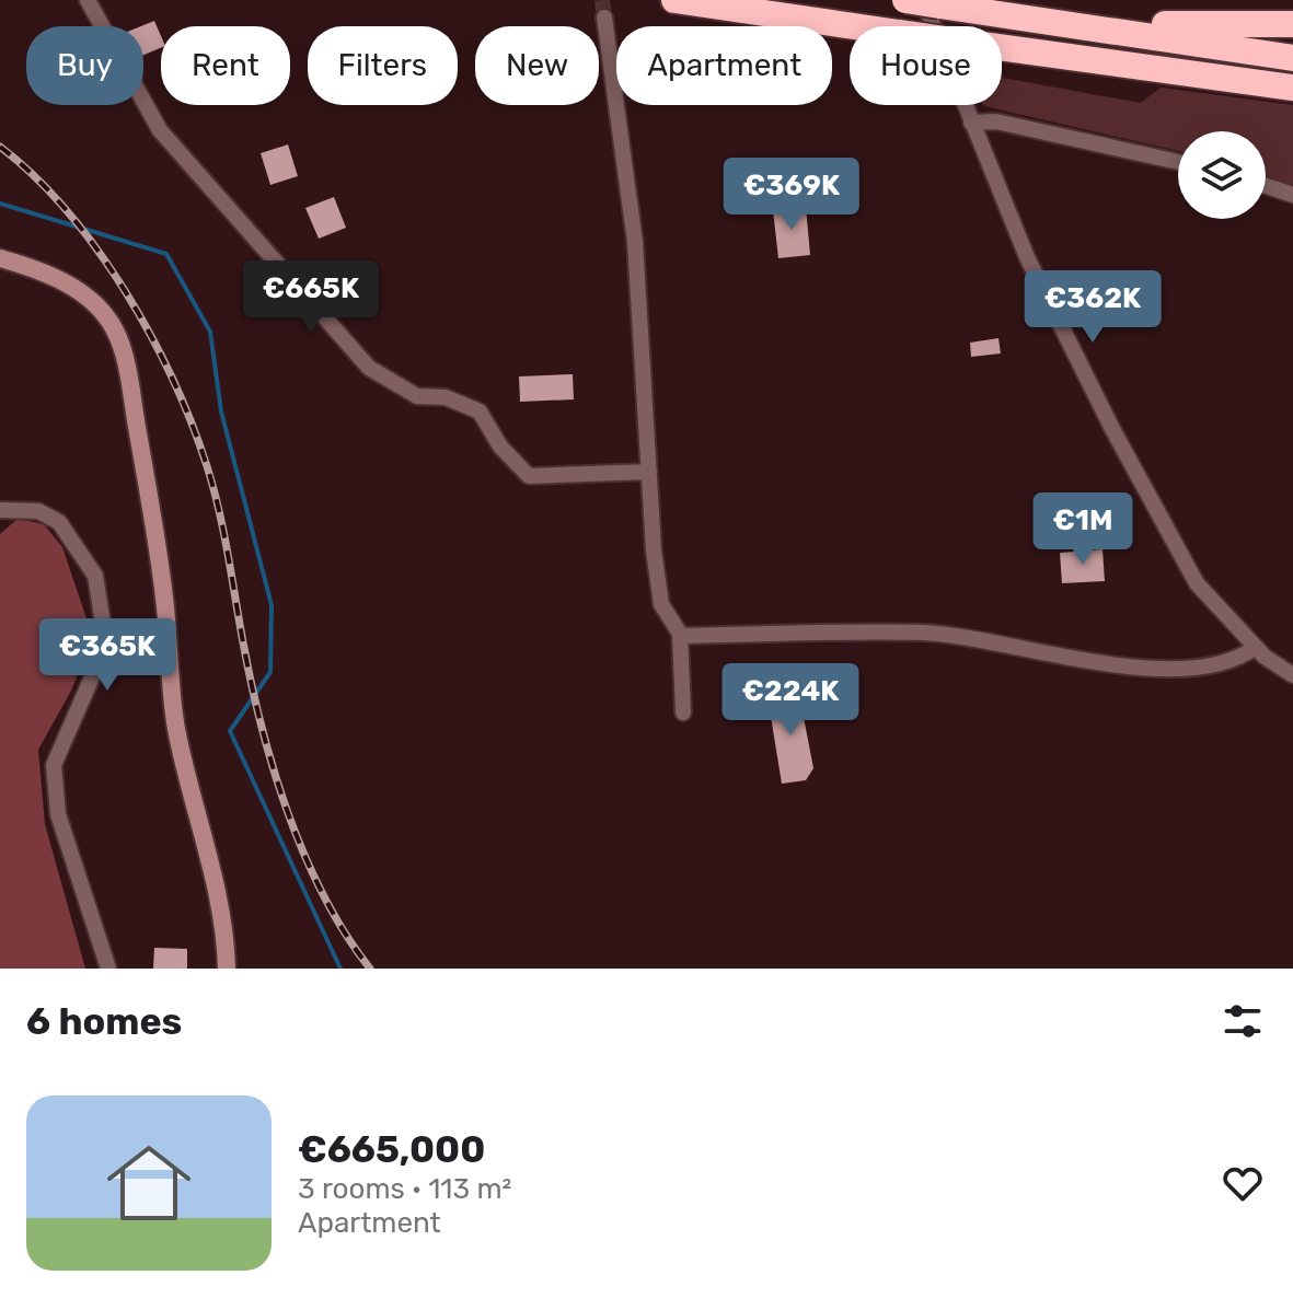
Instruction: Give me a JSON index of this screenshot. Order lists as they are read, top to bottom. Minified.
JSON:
{"page":{"chip":["Buy","Rent","Filters","New","Apartment","House"],"price":["€369K","€665K","€362K","€1M","€365K","€224K"],"heading":"6 homes","list":[{"name":"€665,000","note":"3 rooms · 113 m² · Apartment"}]}}
